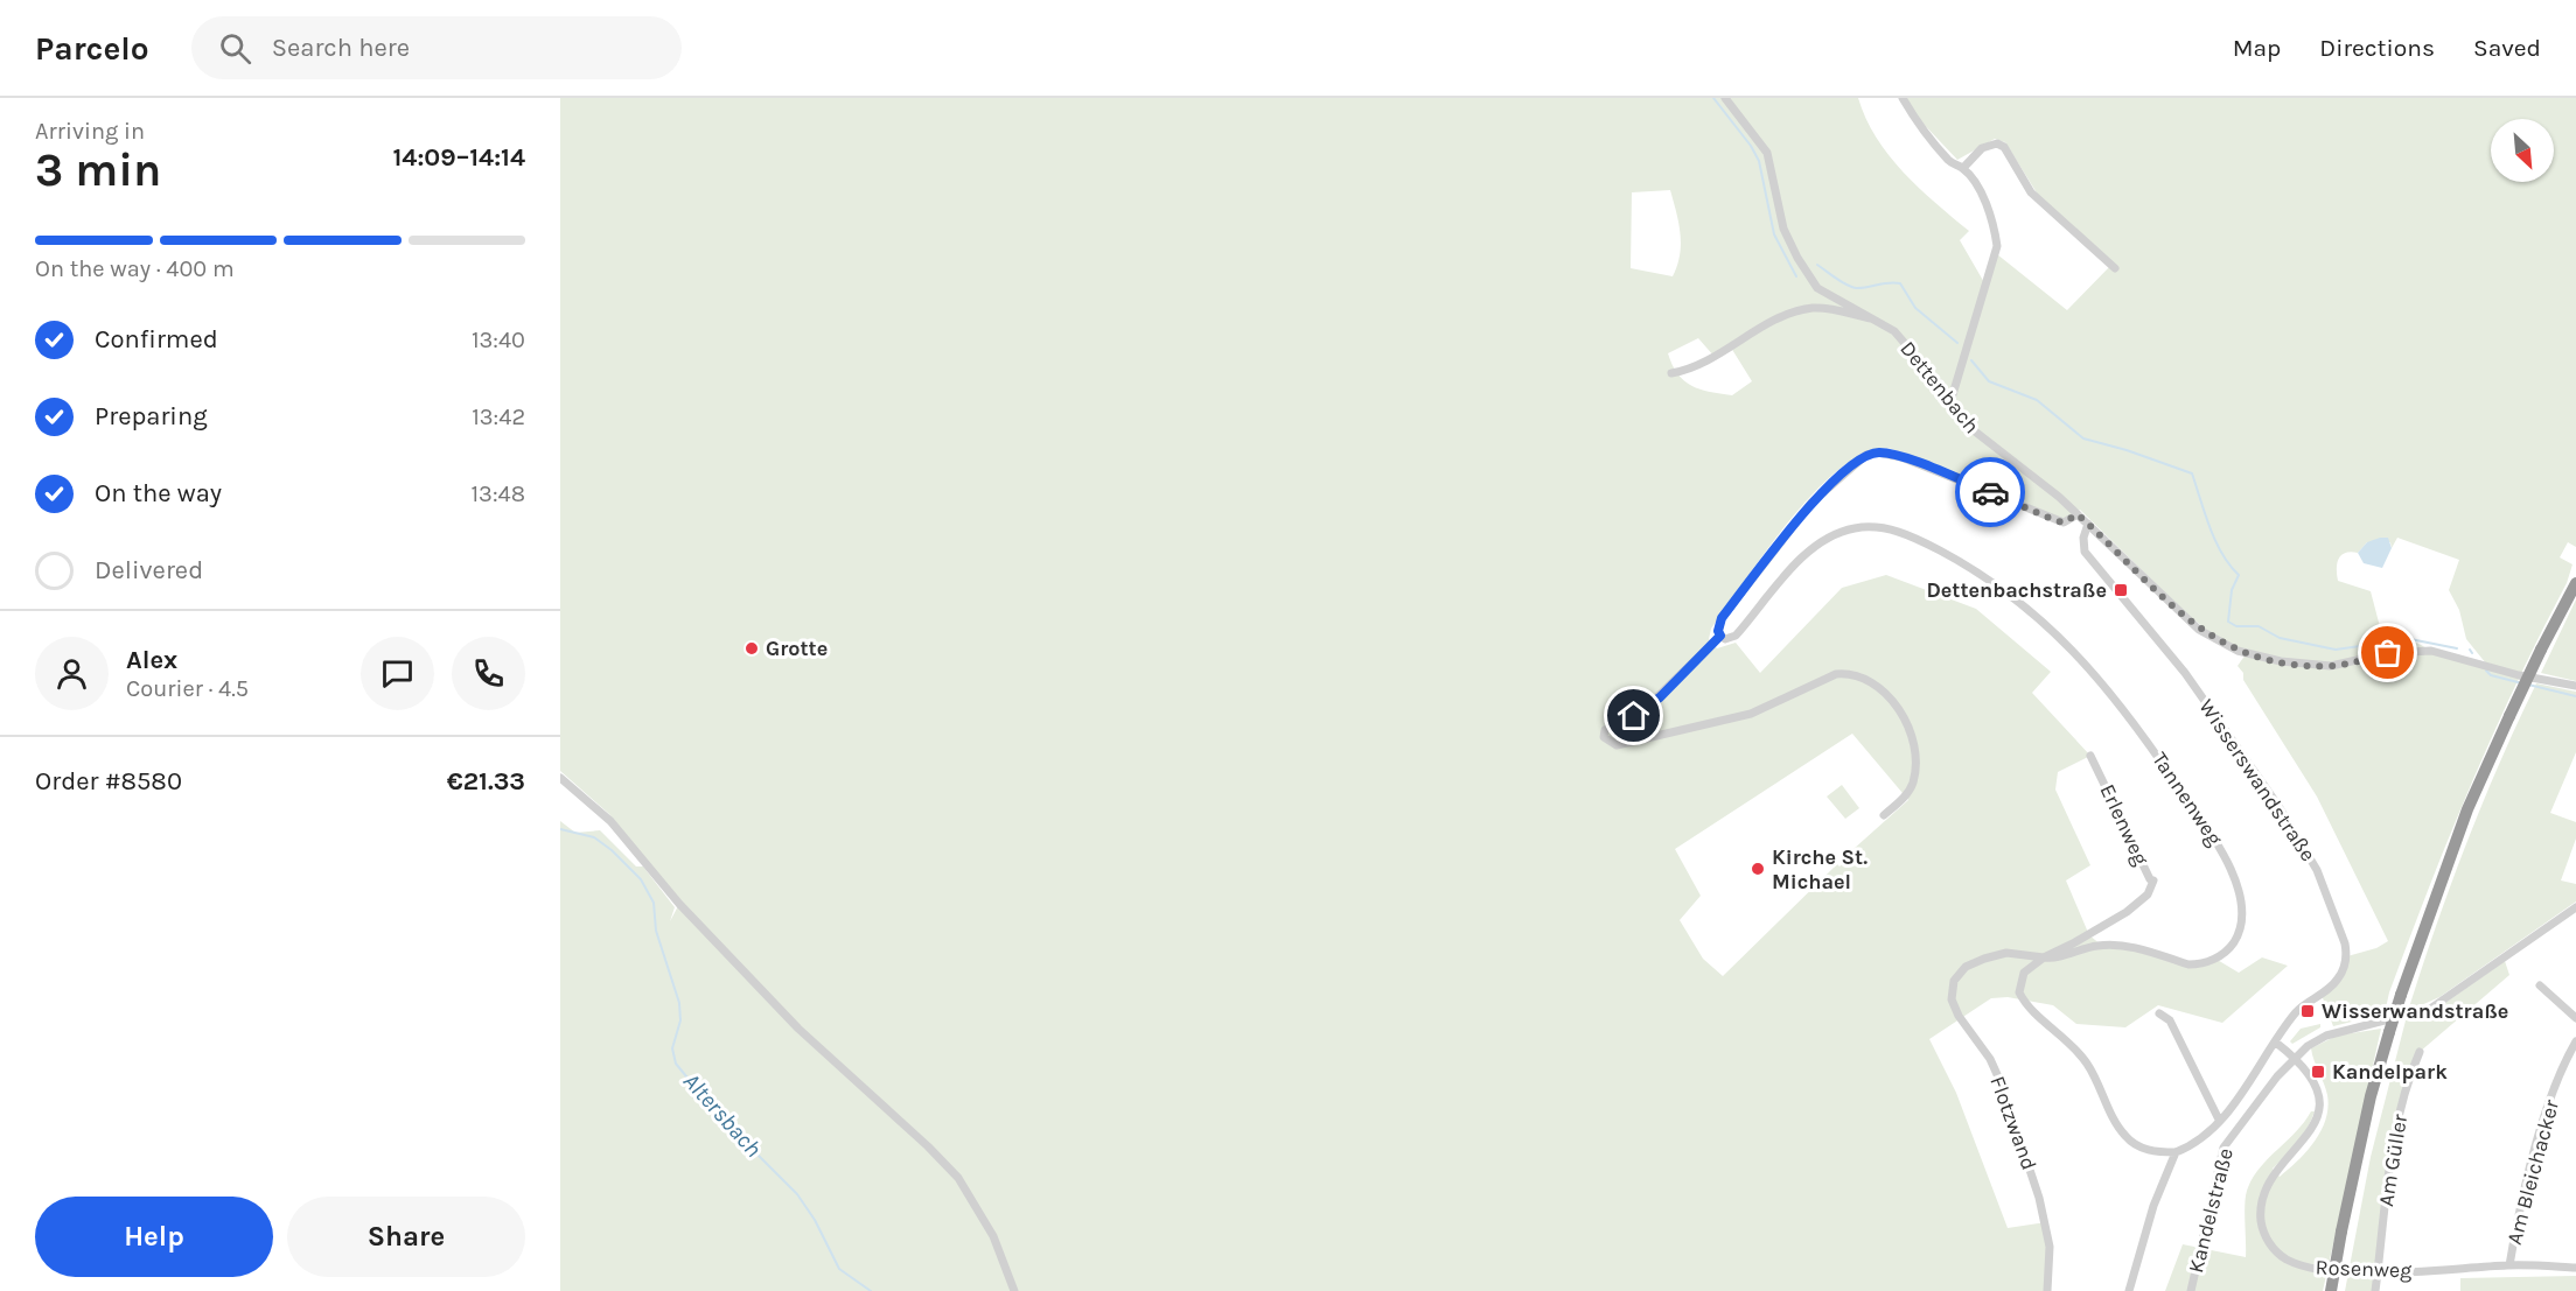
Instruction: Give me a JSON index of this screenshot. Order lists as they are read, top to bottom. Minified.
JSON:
{"streets":{"street":["Dettenbach","Wisserswandstraße","Tannenweg","Erlenweg","Flotzwand","Am Güller","Am Bleichacker","Kandelstraße","Rosenweg"]},"crossings":[["Dettenbach","Wisserswandstraße"],["Wisserswandstraße","Rosenweg"],["Tannenweg","Erlenweg"],["Tannenweg","Flotzwand"],["Erlenweg","Flotzwand"],["Am Güller","Rosenweg"],["Am Bleichacker","Rosenweg"],["Kandelstraße","Rosenweg"]],"water":["Altersbach"],"places":{"transit":["Dettenbachstraße","Wisserwandstraße","Kandelpark"],"other":["Grotte","Kirche St. Michael"]},"north":"bottom right","page":{"header":"Parcelo","search":"Search here","nav":["Map","Directions","Saved"],"heading":["3 min","Arriving in","14:09–14:14"],"panel":["Alex","Courier · 4.5","Order #8580","€21.33"],"bar":"On the way · 400 m","list":[["Confirmed","13:40"],["Preparing","13:42"],["On the way","13:48"],"Delivered"],"buttons":["Help","Share"]}}
